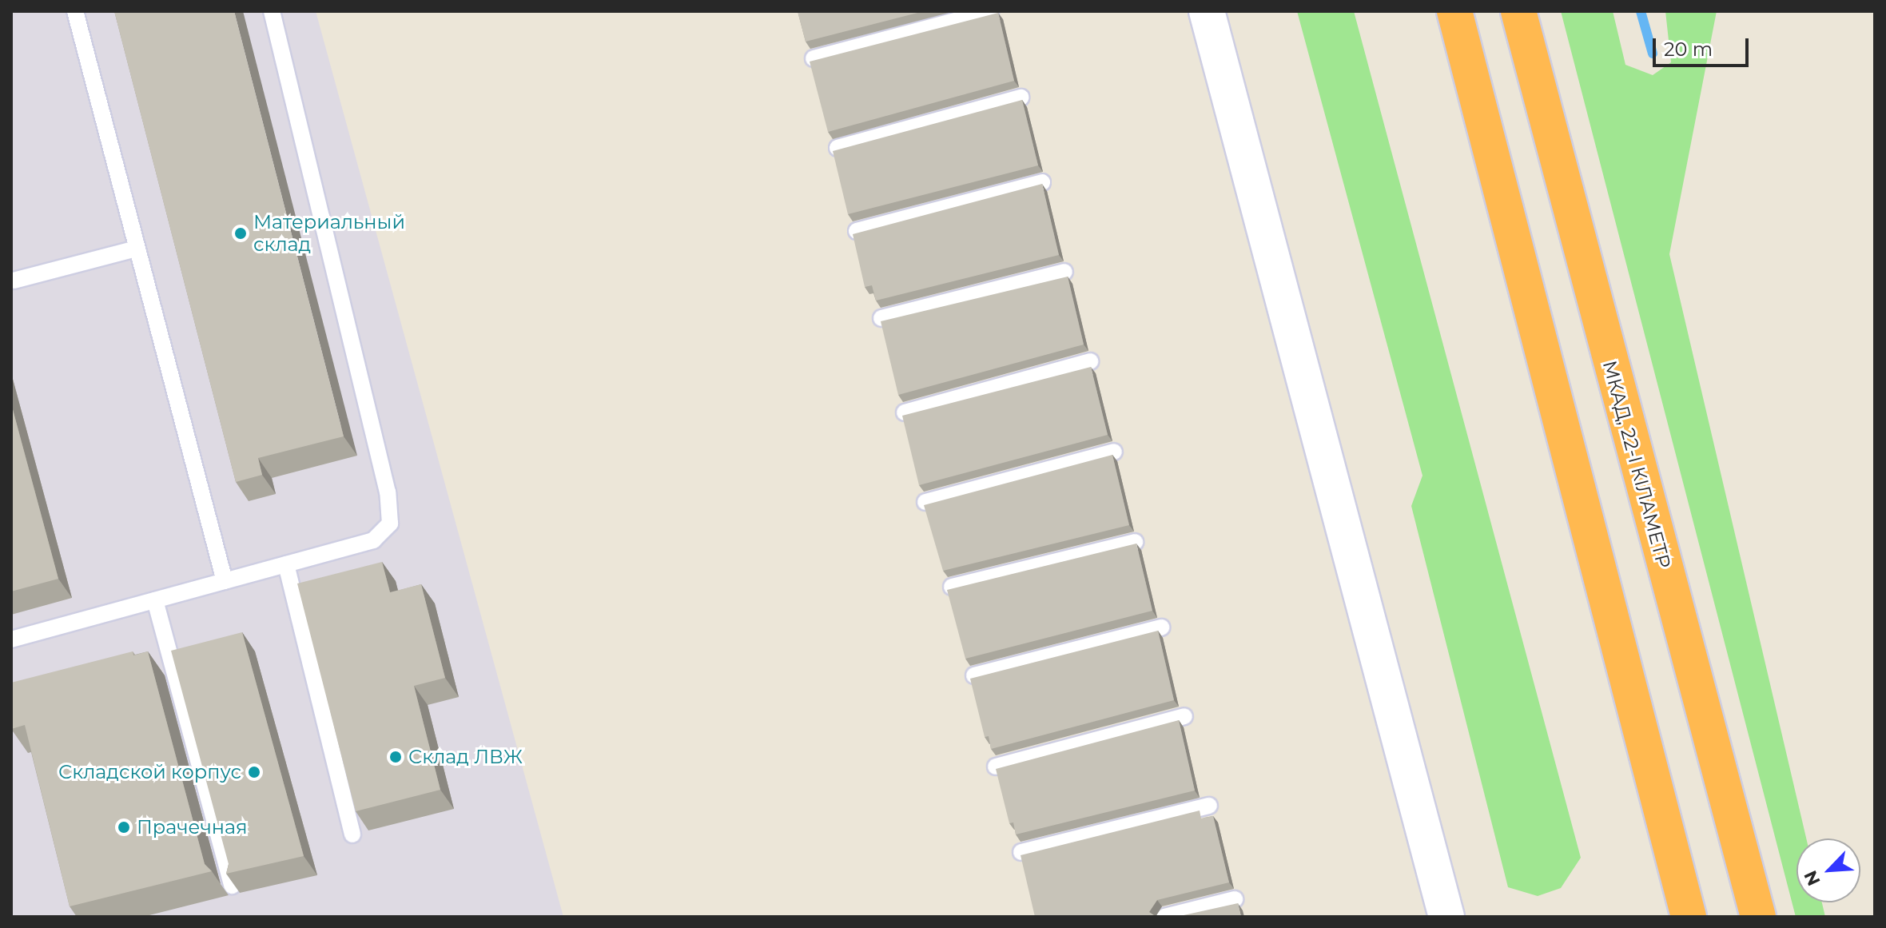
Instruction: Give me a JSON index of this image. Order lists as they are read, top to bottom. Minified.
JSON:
{"streets":{"highway":["МКАД, 22-І КІЛАМЕТР"]},"places":["Материальный склад","Склад ЛВЖ","Складской корпус","Прачечная"],"scale_bar":"20 m","north":"bottom left"}
